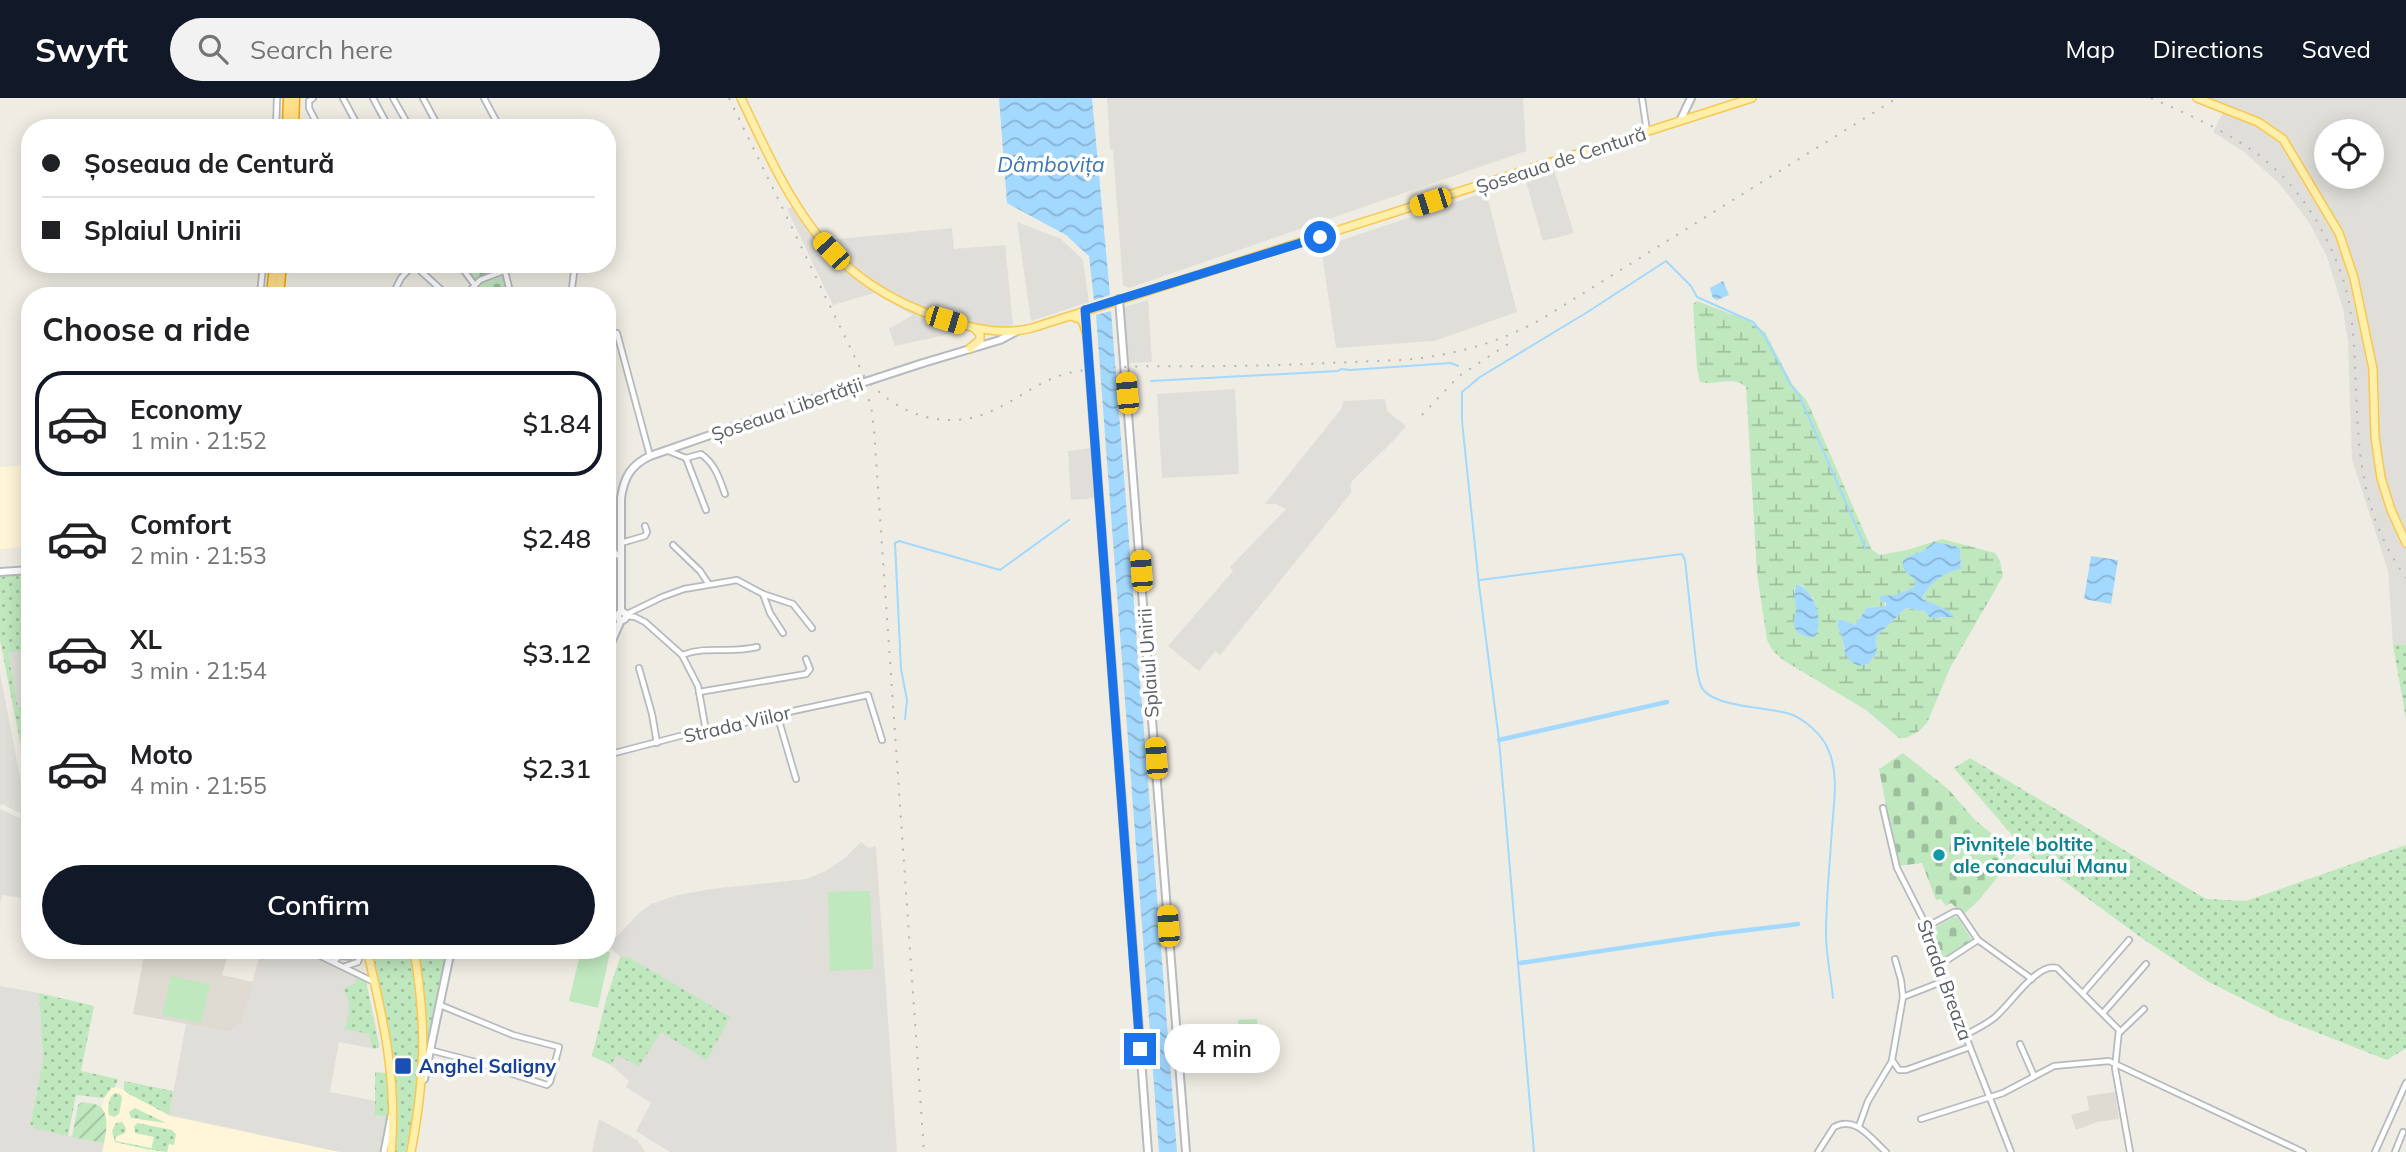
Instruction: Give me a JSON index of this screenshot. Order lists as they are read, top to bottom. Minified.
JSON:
{"streets":{"main road":["Șoseaua de Centură","Șoseaua Libertății","Splaiul Unirii"],"street":["Strada Viilor","Strada Breaza"]},"crossings":[["Șoseaua de Centură","Șoseaua Libertății"],["Șoseaua de Centură","Splaiul Unirii"]],"water":["Dâmbovița"],"places":{"other":["Pivnițele boltite ale conacului Manu"],"transit":["Anghel Saligny"]},"page":{"header":"Swyft","search":"Search here","nav":["Map","Directions","Saved"],"banner":["Șoseaua de Centură","Splaiul Unirii"],"heading":"Choose a ride","list":[{"name":"Economy","note":"1 min · 21:52","value":"$1.84"},{"name":"Comfort","note":"2 min · 21:53","value":"$2.48"},{"name":"XL","note":"3 min · 21:54","value":"$3.12"},{"name":"Moto","note":"4 min · 21:55","value":"$2.31"}],"buttons":"Confirm","bubble":"4 min"}}
